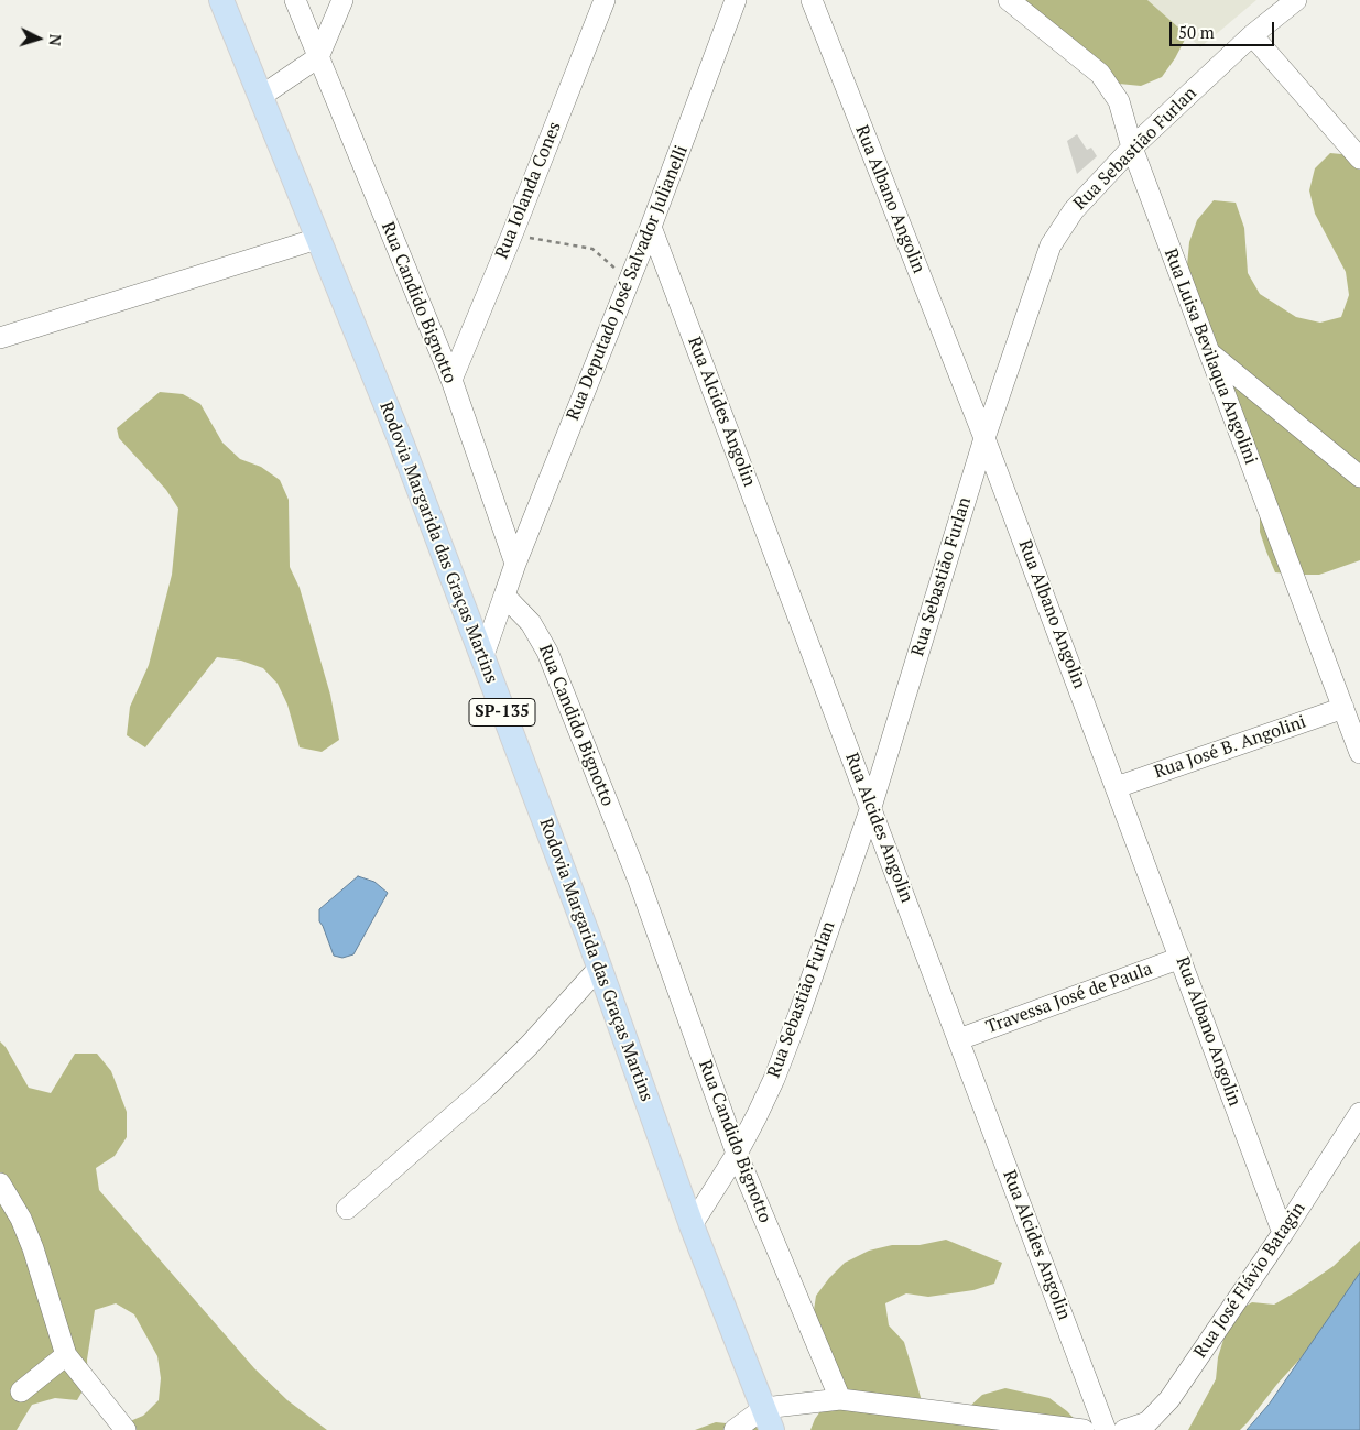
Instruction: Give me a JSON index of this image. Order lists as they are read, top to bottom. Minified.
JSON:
{"streets":{"main road":["Rodovia Margarida das Graças Martins","SP-135"],"street":["Rua Sebastião Furlan","Rua Iolanda Cones","Rua Albano Angolin","Rua Deputado José Salvador Julianelli","Rua Candido Bignotto","Rua Luisa Bevilaqua Angolini","Rua Alcides Angolin","Rua José B. Angolini","Travessa José de Paula","Rua José Flávio Batagin"]},"crossings":[["Rua Sebastião Furlan","Rua Albano Angolin"],["Rua Sebastião Furlan","Rua Candido Bignotto"],["Rua Sebastião Furlan","Rua Luisa Bevilaqua Angolini"],["Rua Sebastião Furlan","Rua Alcides Angolin"],["Rua Sebastião Furlan","Rodovia Margarida das Graças Martins"],["Rua Iolanda Cones","Rua Candido Bignotto"],["Rua Albano Angolin","Rua José B. Angolini"],["Rua Albano Angolin","Travessa José de Paula"],["Rua Albano Angolin","Rua José Flávio Batagin"],["Rua Deputado José Salvador Julianelli","Rua Candido Bignotto"],["Rua Deputado José Salvador Julianelli","Rua Alcides Angolin"],["Rua Luisa Bevilaqua Angolini","Rua José B. Angolini"],["Rua Alcides Angolin","Travessa José de Paula"]],"scale_bar":"50 m","north":"right"}
